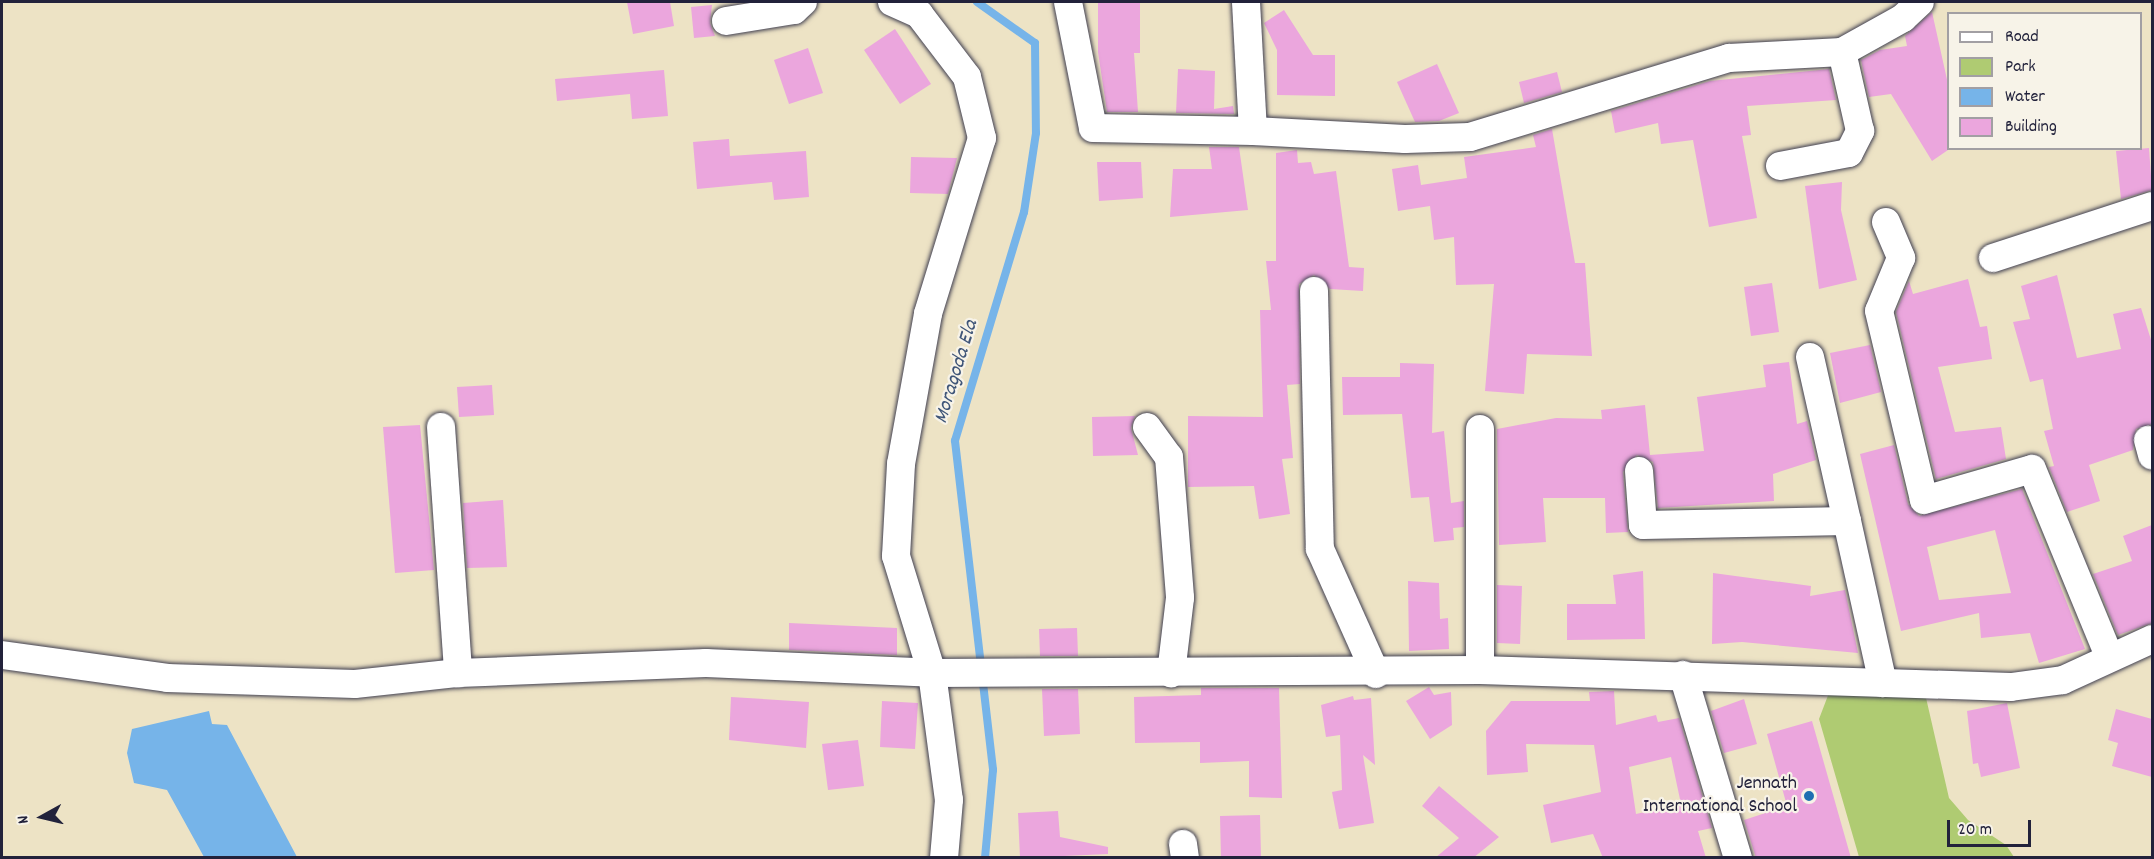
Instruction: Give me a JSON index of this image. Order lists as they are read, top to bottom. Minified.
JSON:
{"water":["Moragoda Ela"],"places":["Jennath International School"],"legend":["Road","Park","Water","Building"],"scale_bar":"20 m","north":"left"}
